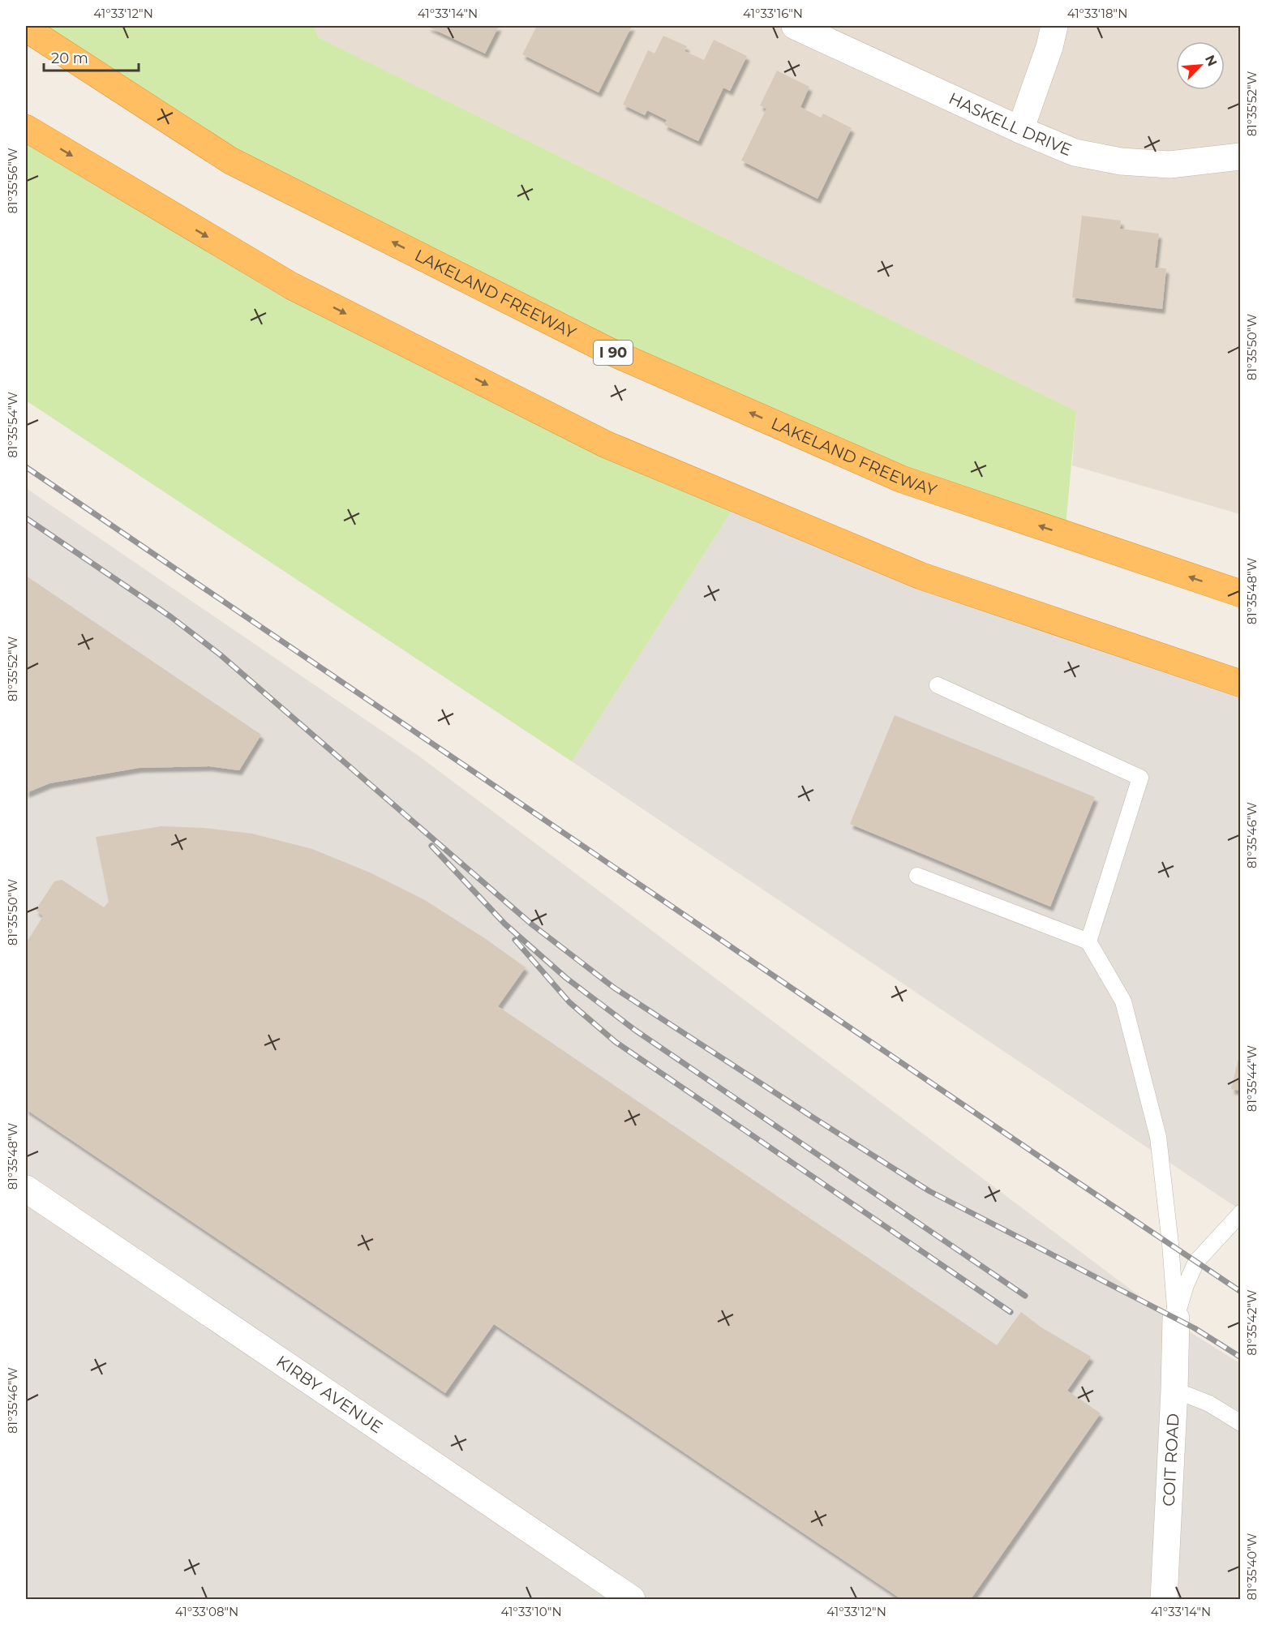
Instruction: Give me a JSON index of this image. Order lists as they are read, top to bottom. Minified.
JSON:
{"streets":{"highway":["LAKELAND FREEWAY","I 90"],"street":["HASKELL DRIVE","KIRBY AVENUE","COIT ROAD"]},"scale_bar":"20 m","north":"top right","coordinates":["41°33'12\"N","41°33'14\"N","41°33'16\"N","41°33'18\"N","81°35'52\"W","81°35'56\"W","81°35'50\"W","81°35'54\"W","81°35'48\"W","81°35'46\"W","81°35'44\"W","81°35'42\"W","81°35'40\"W","41°33'08\"N","41°33'10\"N"]}
